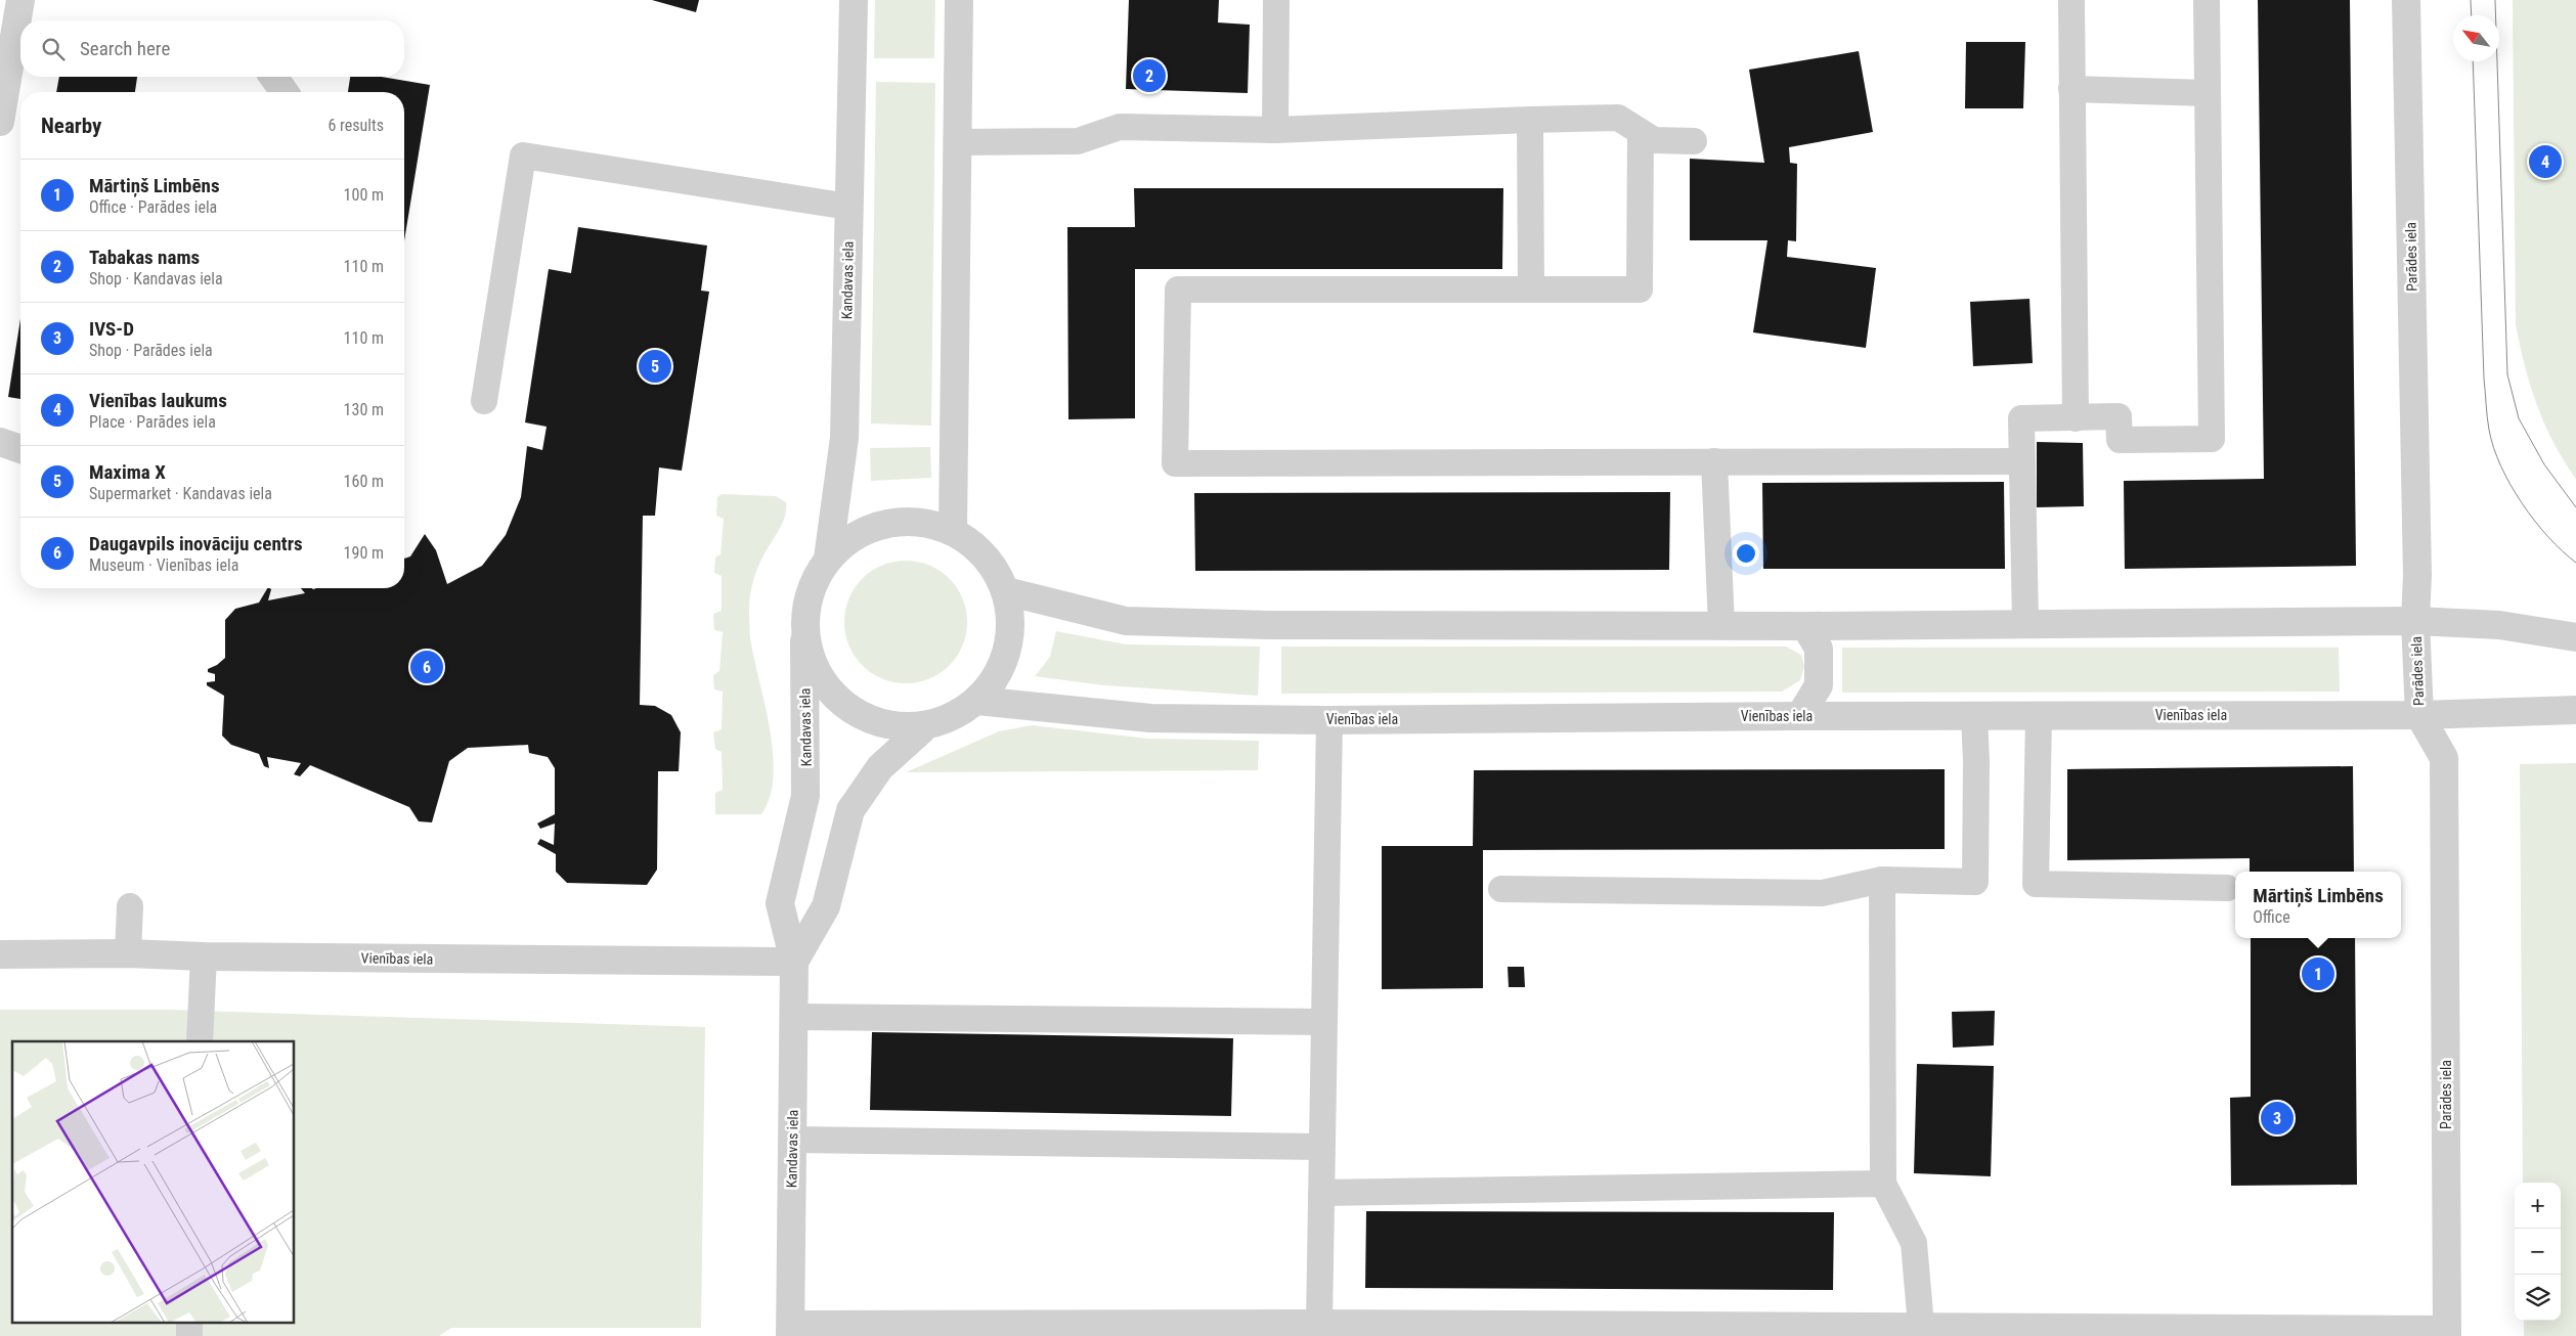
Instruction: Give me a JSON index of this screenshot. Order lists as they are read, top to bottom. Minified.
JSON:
{"streets":{"street":["Parādes iela","Kandavas iela","Vienības iela"]},"crossings":[["Parādes iela","Vienības iela"],["Kandavas iela","Vienības iela"]],"north":"top left","page":{"search":"Search here","pins":["2","4","5","6","1","3"],"heading":["Nearby","6 results"],"list":[{"mark":"1","name":"Mārtiņš Limbēns","note":"Office · Parādes iela","value":"100 m"},{"mark":"2","name":"Tabakas nams","note":"Shop · Kandavas iela","value":"110 m"},{"mark":"3","name":"IVS-D","note":"Shop · Parādes iela","value":"110 m"},{"mark":"4","name":"Vienības laukums","note":"Place · Parādes iela","value":"130 m"},{"mark":"5","name":"Maxima X","note":"Supermarket · Kandavas iela","value":"160 m"},{"mark":"6","name":"Daugavpils inovāciju centrs","note":"Museum · Vienības iela","value":"190 m"}],"popup":["Mārtiņš Limbēns","Office"],"map_buttons":["+","−"]}}
